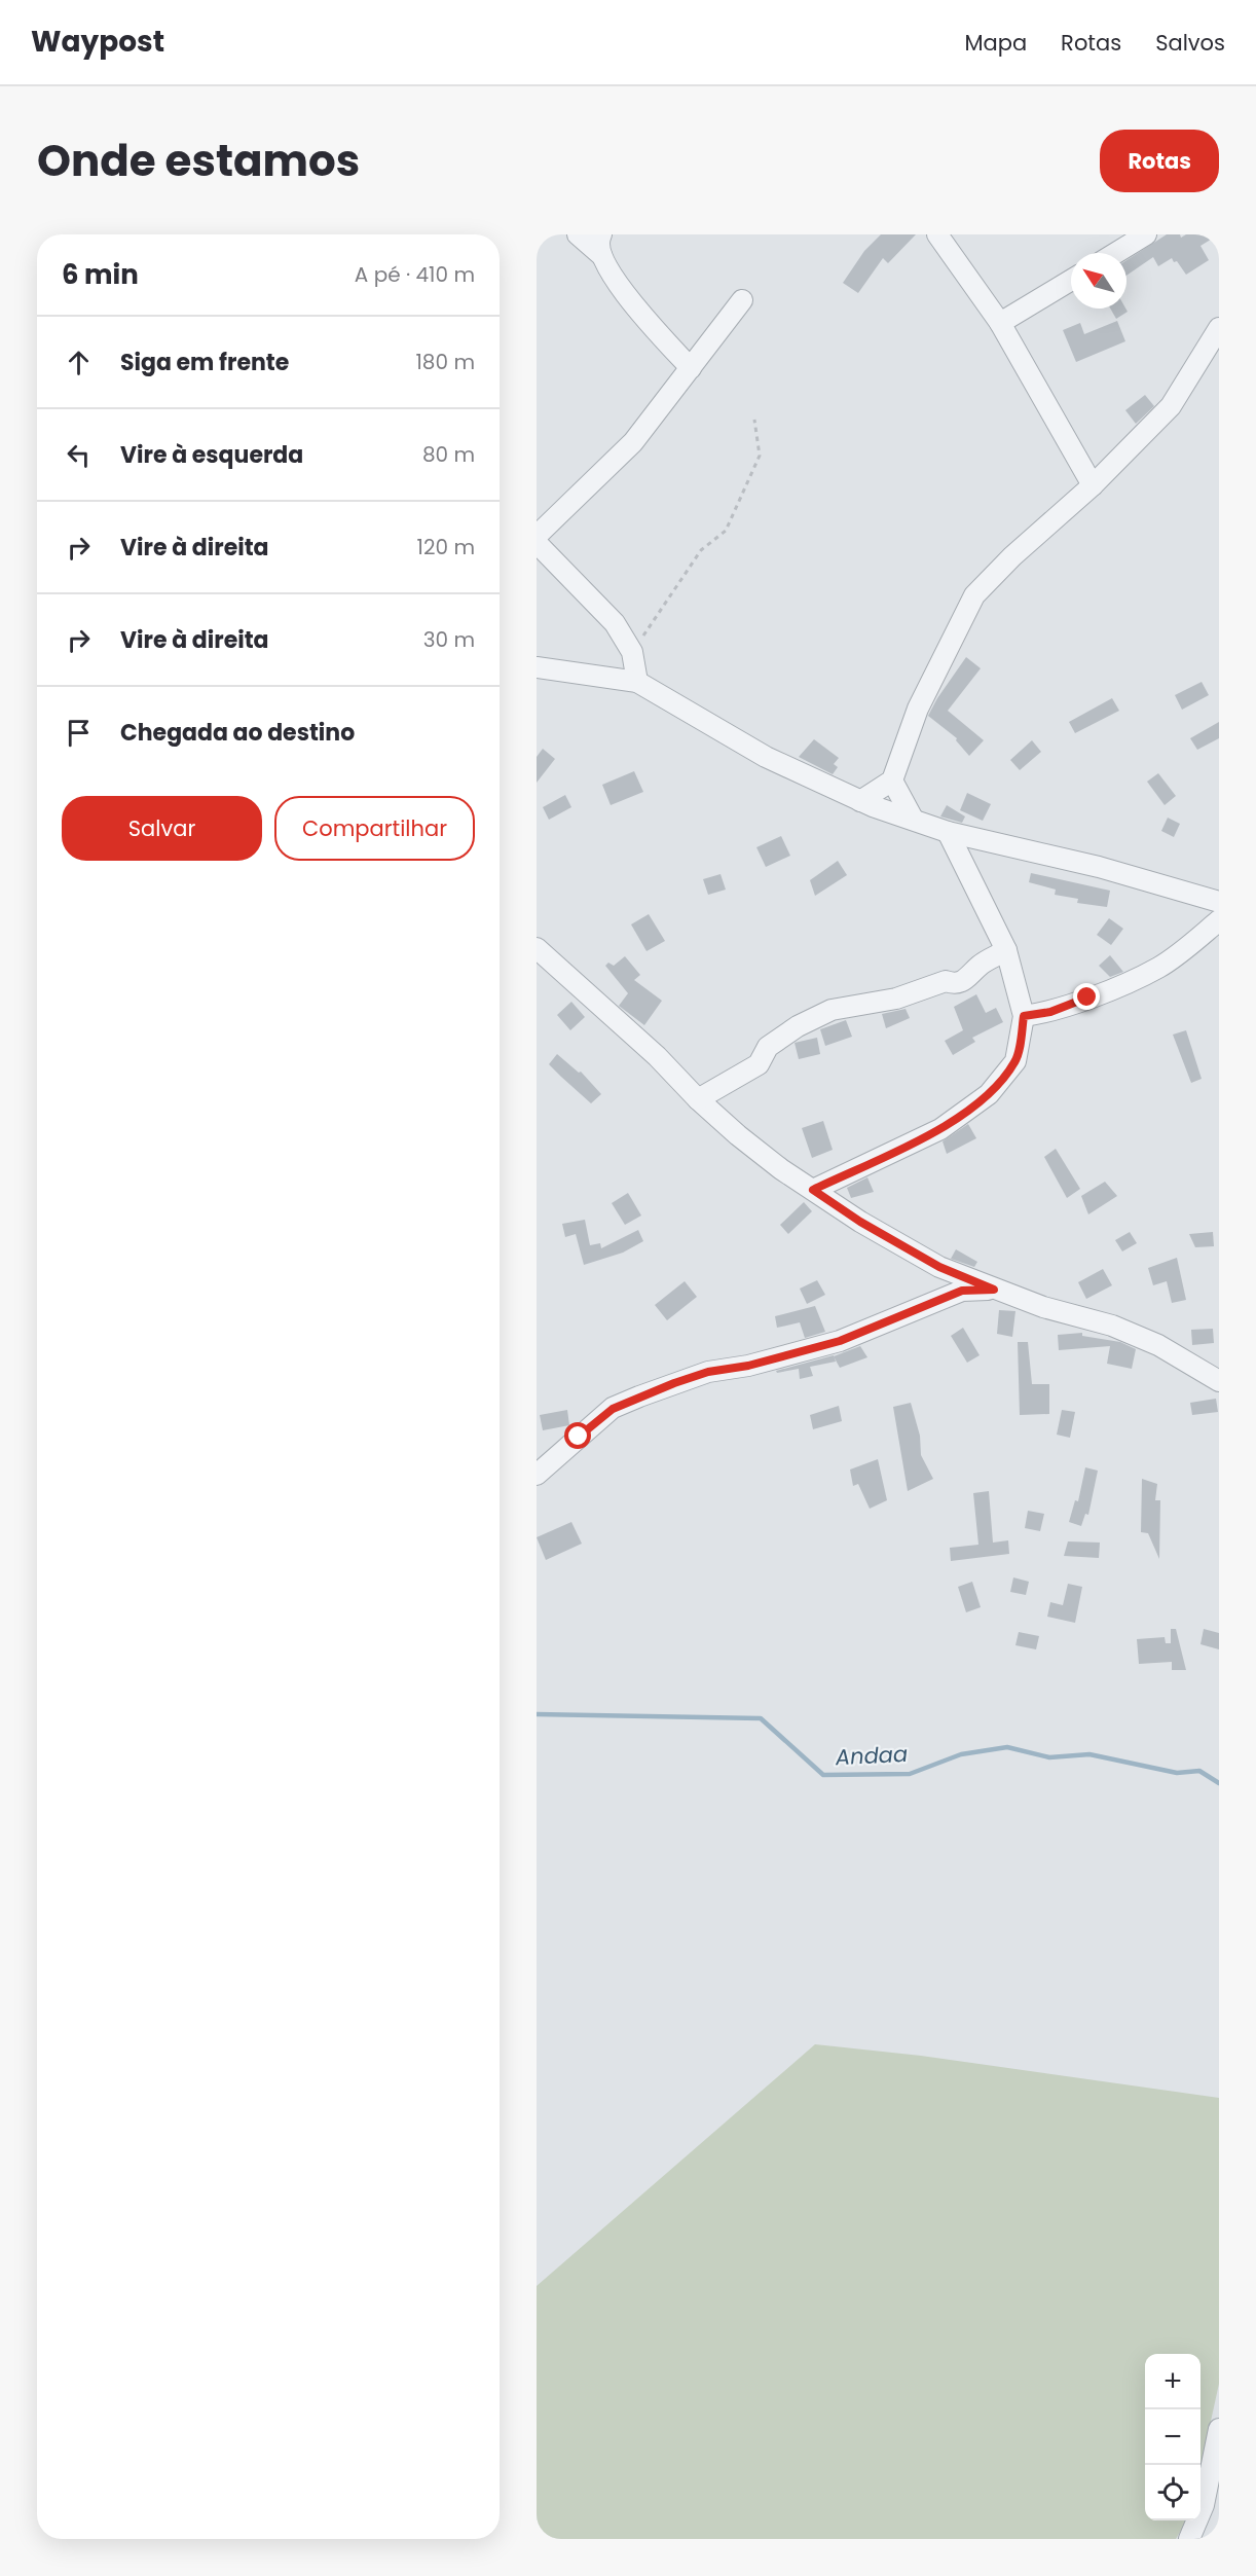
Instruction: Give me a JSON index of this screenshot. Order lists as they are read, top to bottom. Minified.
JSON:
{"water":["Andaa"],"north":"top left","page":{"header":"Waypost","nav":["Mapa","Rotas","Salvos"],"title":"Onde estamos","buttons":["Rotas",["Salvar","Compartilhar"]],"heading":["6 min","A pé · 410 m"],"list":[["Siga em frente","180 m"],["Vire à esquerda","80 m"],["Vire à direita","120 m"],["Vire à direita","30 m"],"Chegada ao destino"],"map_buttons":["+","−"]}}
